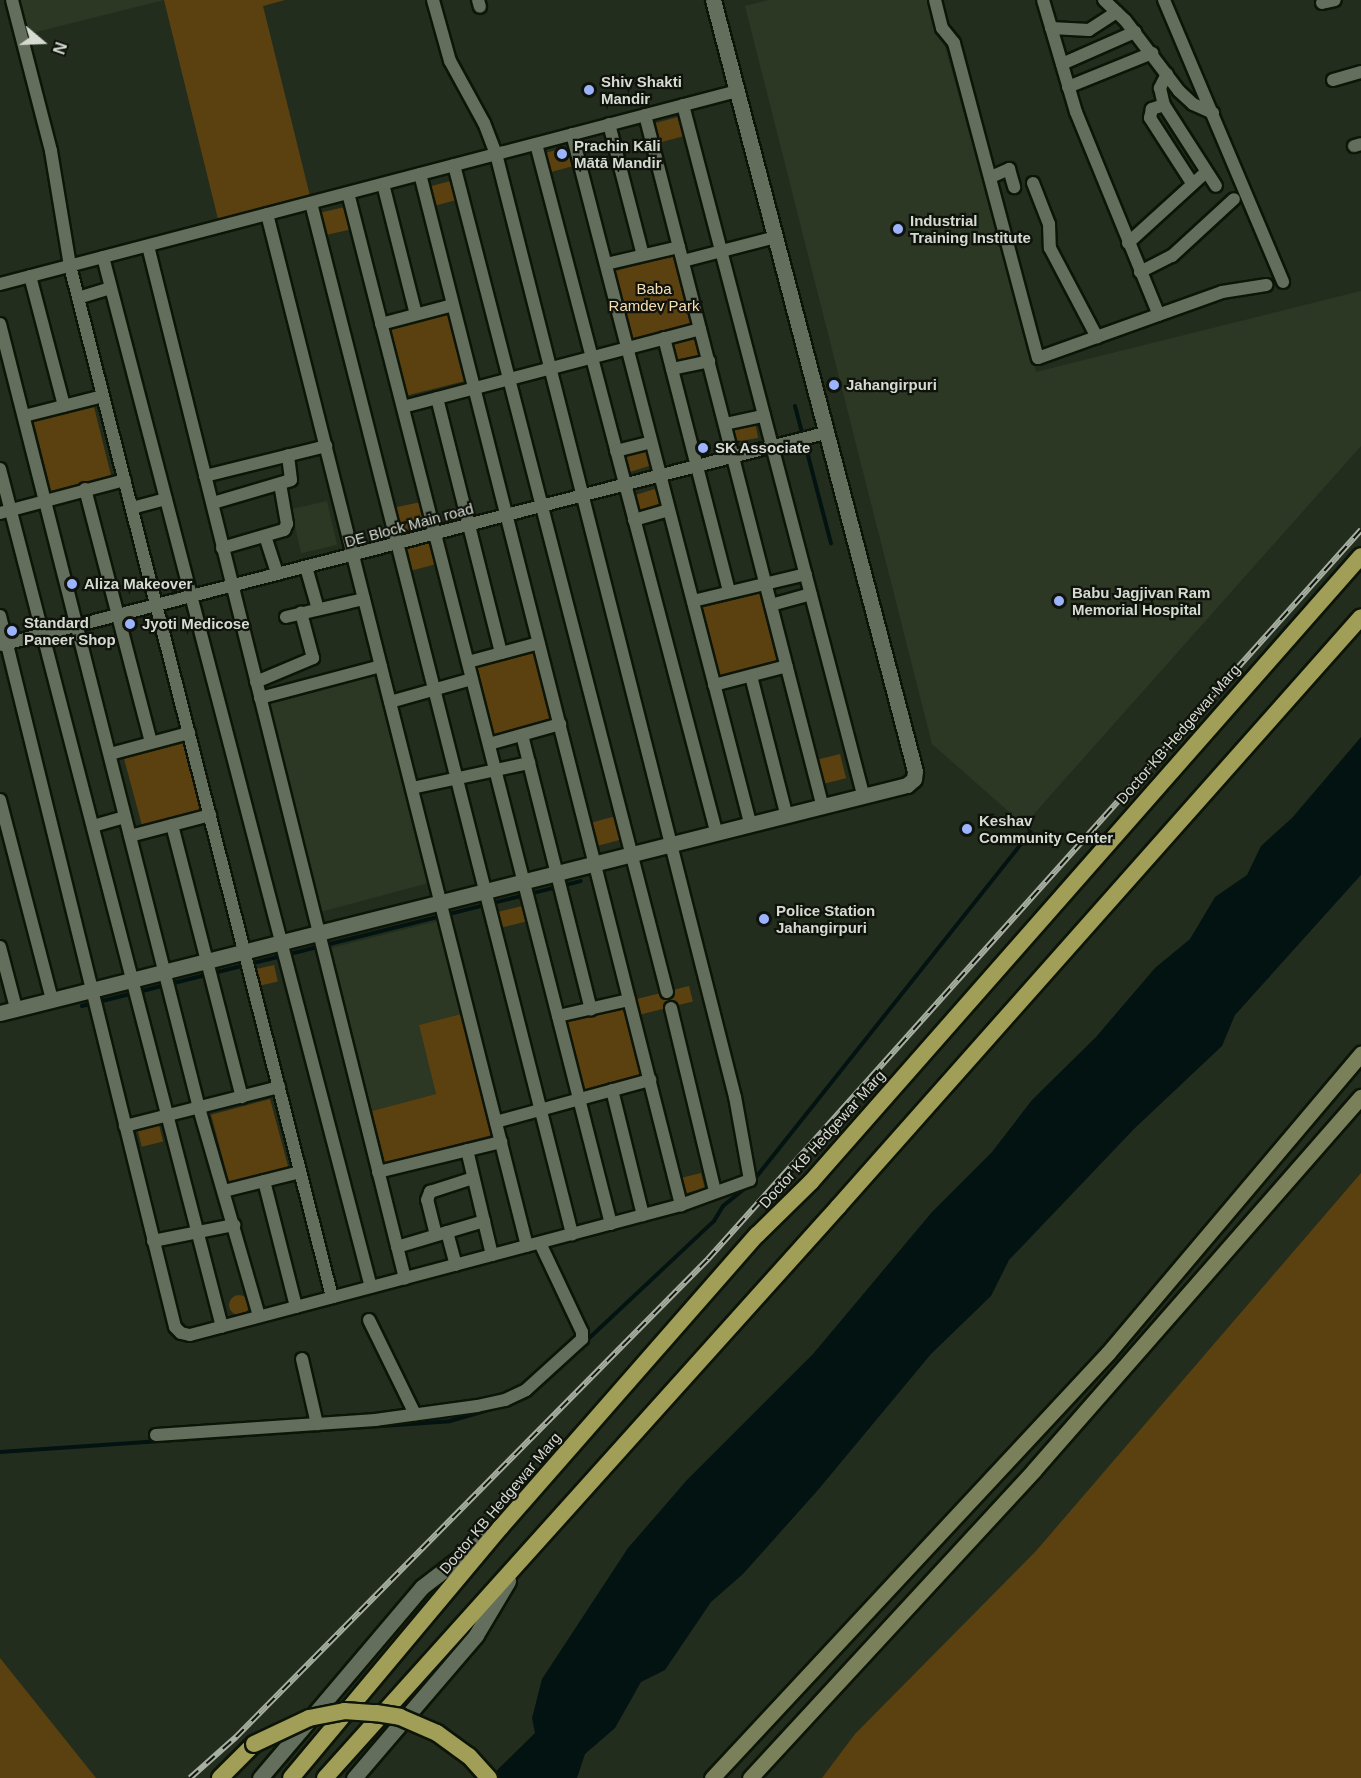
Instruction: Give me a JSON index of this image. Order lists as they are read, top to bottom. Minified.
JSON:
{"streets":{"highway":["Doctor KB Hedgewar Marg"],"street":["DE Block Main road"]},"parks":["Baba Ramdev Park"],"places":["Shiv Shakti Mandir","Prachin Kāli Mātā Mandir","Industrial Training Institute","Jahangirpuri","SK Associate","Aliza Makeover","Babu Jagjivan Ram Memorial Hospital","Jyoti Medicose","Standard Paneer Shop","Keshav Community Center","Police Station Jahangirpuri"],"north":"right"}
